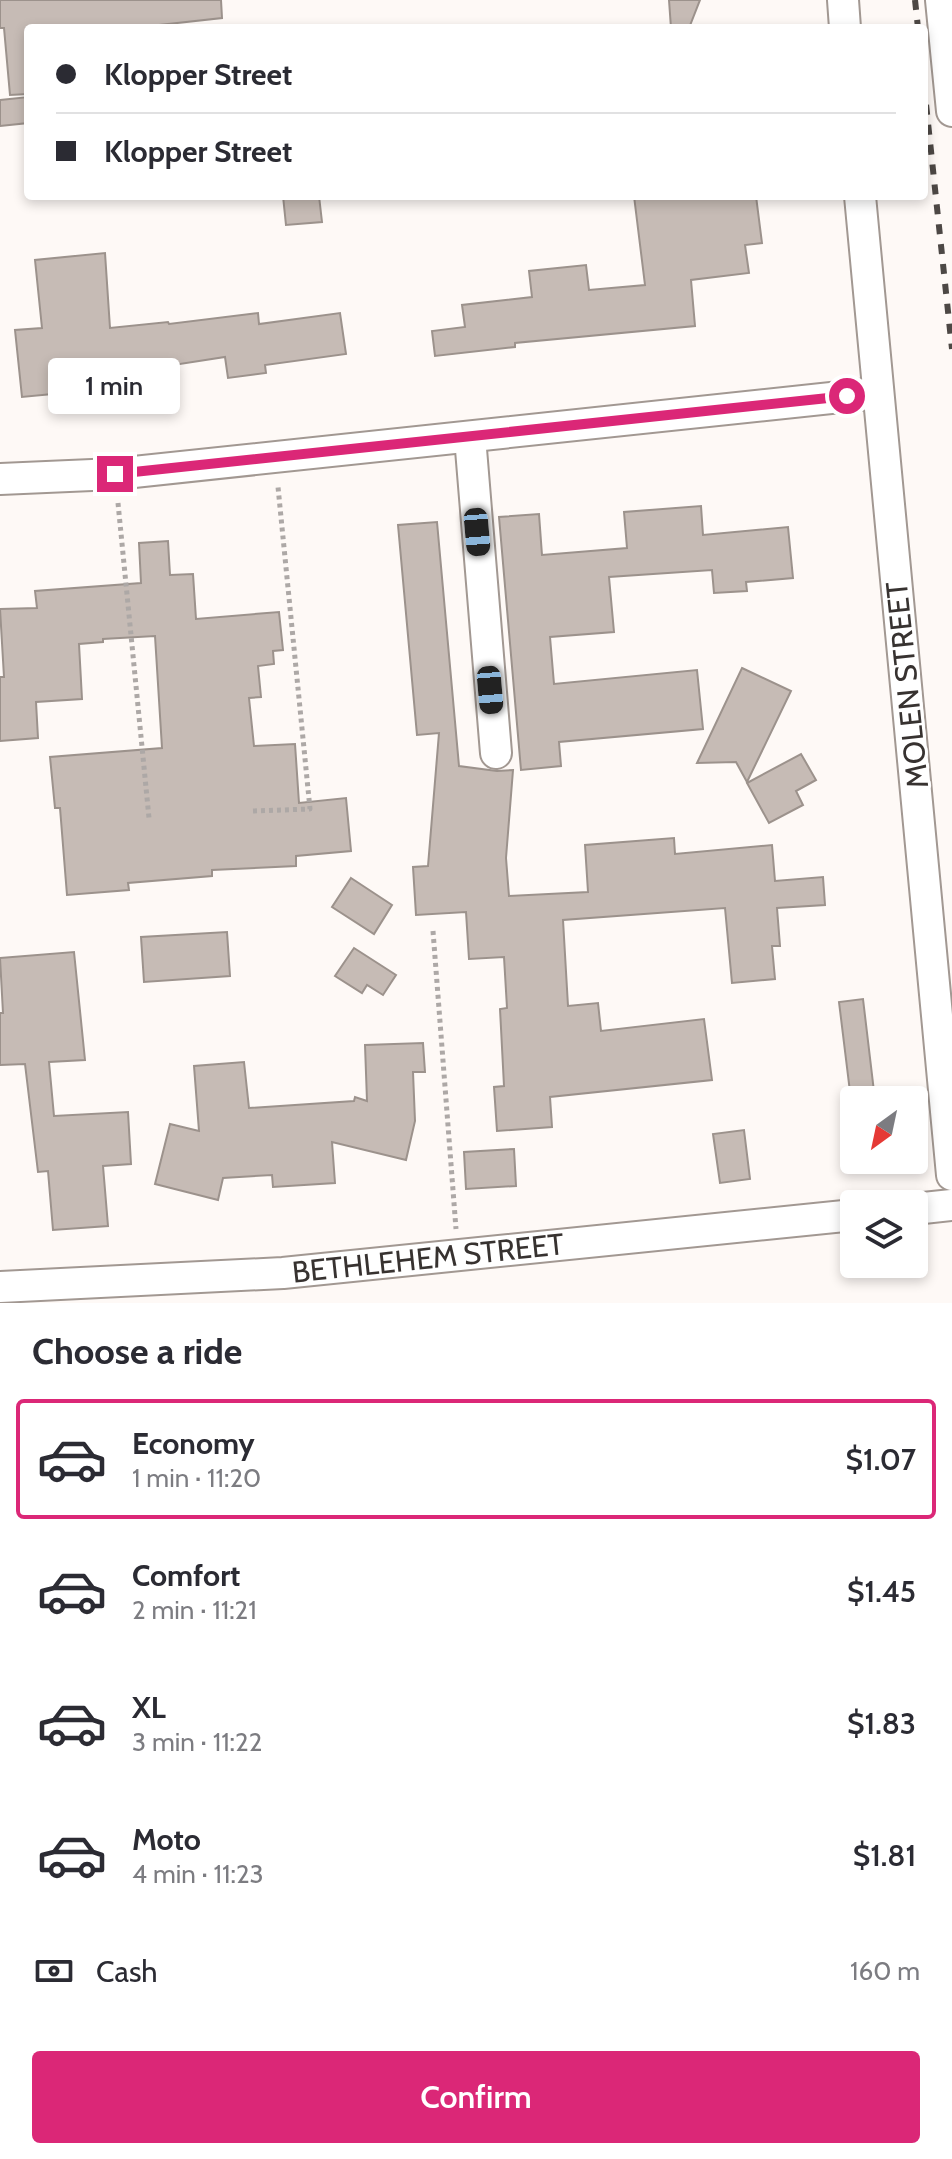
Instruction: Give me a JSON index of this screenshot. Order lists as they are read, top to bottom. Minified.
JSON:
{"streets":{"street":["MOLEN STREET","BETHLEHEM STREET"]},"north":"bottom left","page":{"banner":["Klopper Street","Klopper Street"],"bubble":"1 min","heading":"Choose a ride","list":[{"name":"Economy","note":"1 min · 11:20","value":"$1.07"},{"name":"Comfort","note":"2 min · 11:21","value":"$1.45"},{"name":"XL","note":"3 min · 11:22","value":"$1.83"},{"name":"Moto","note":"4 min · 11:23","value":"$1.81"}],"pay":["Cash","160 m"],"buttons":"Confirm"}}
